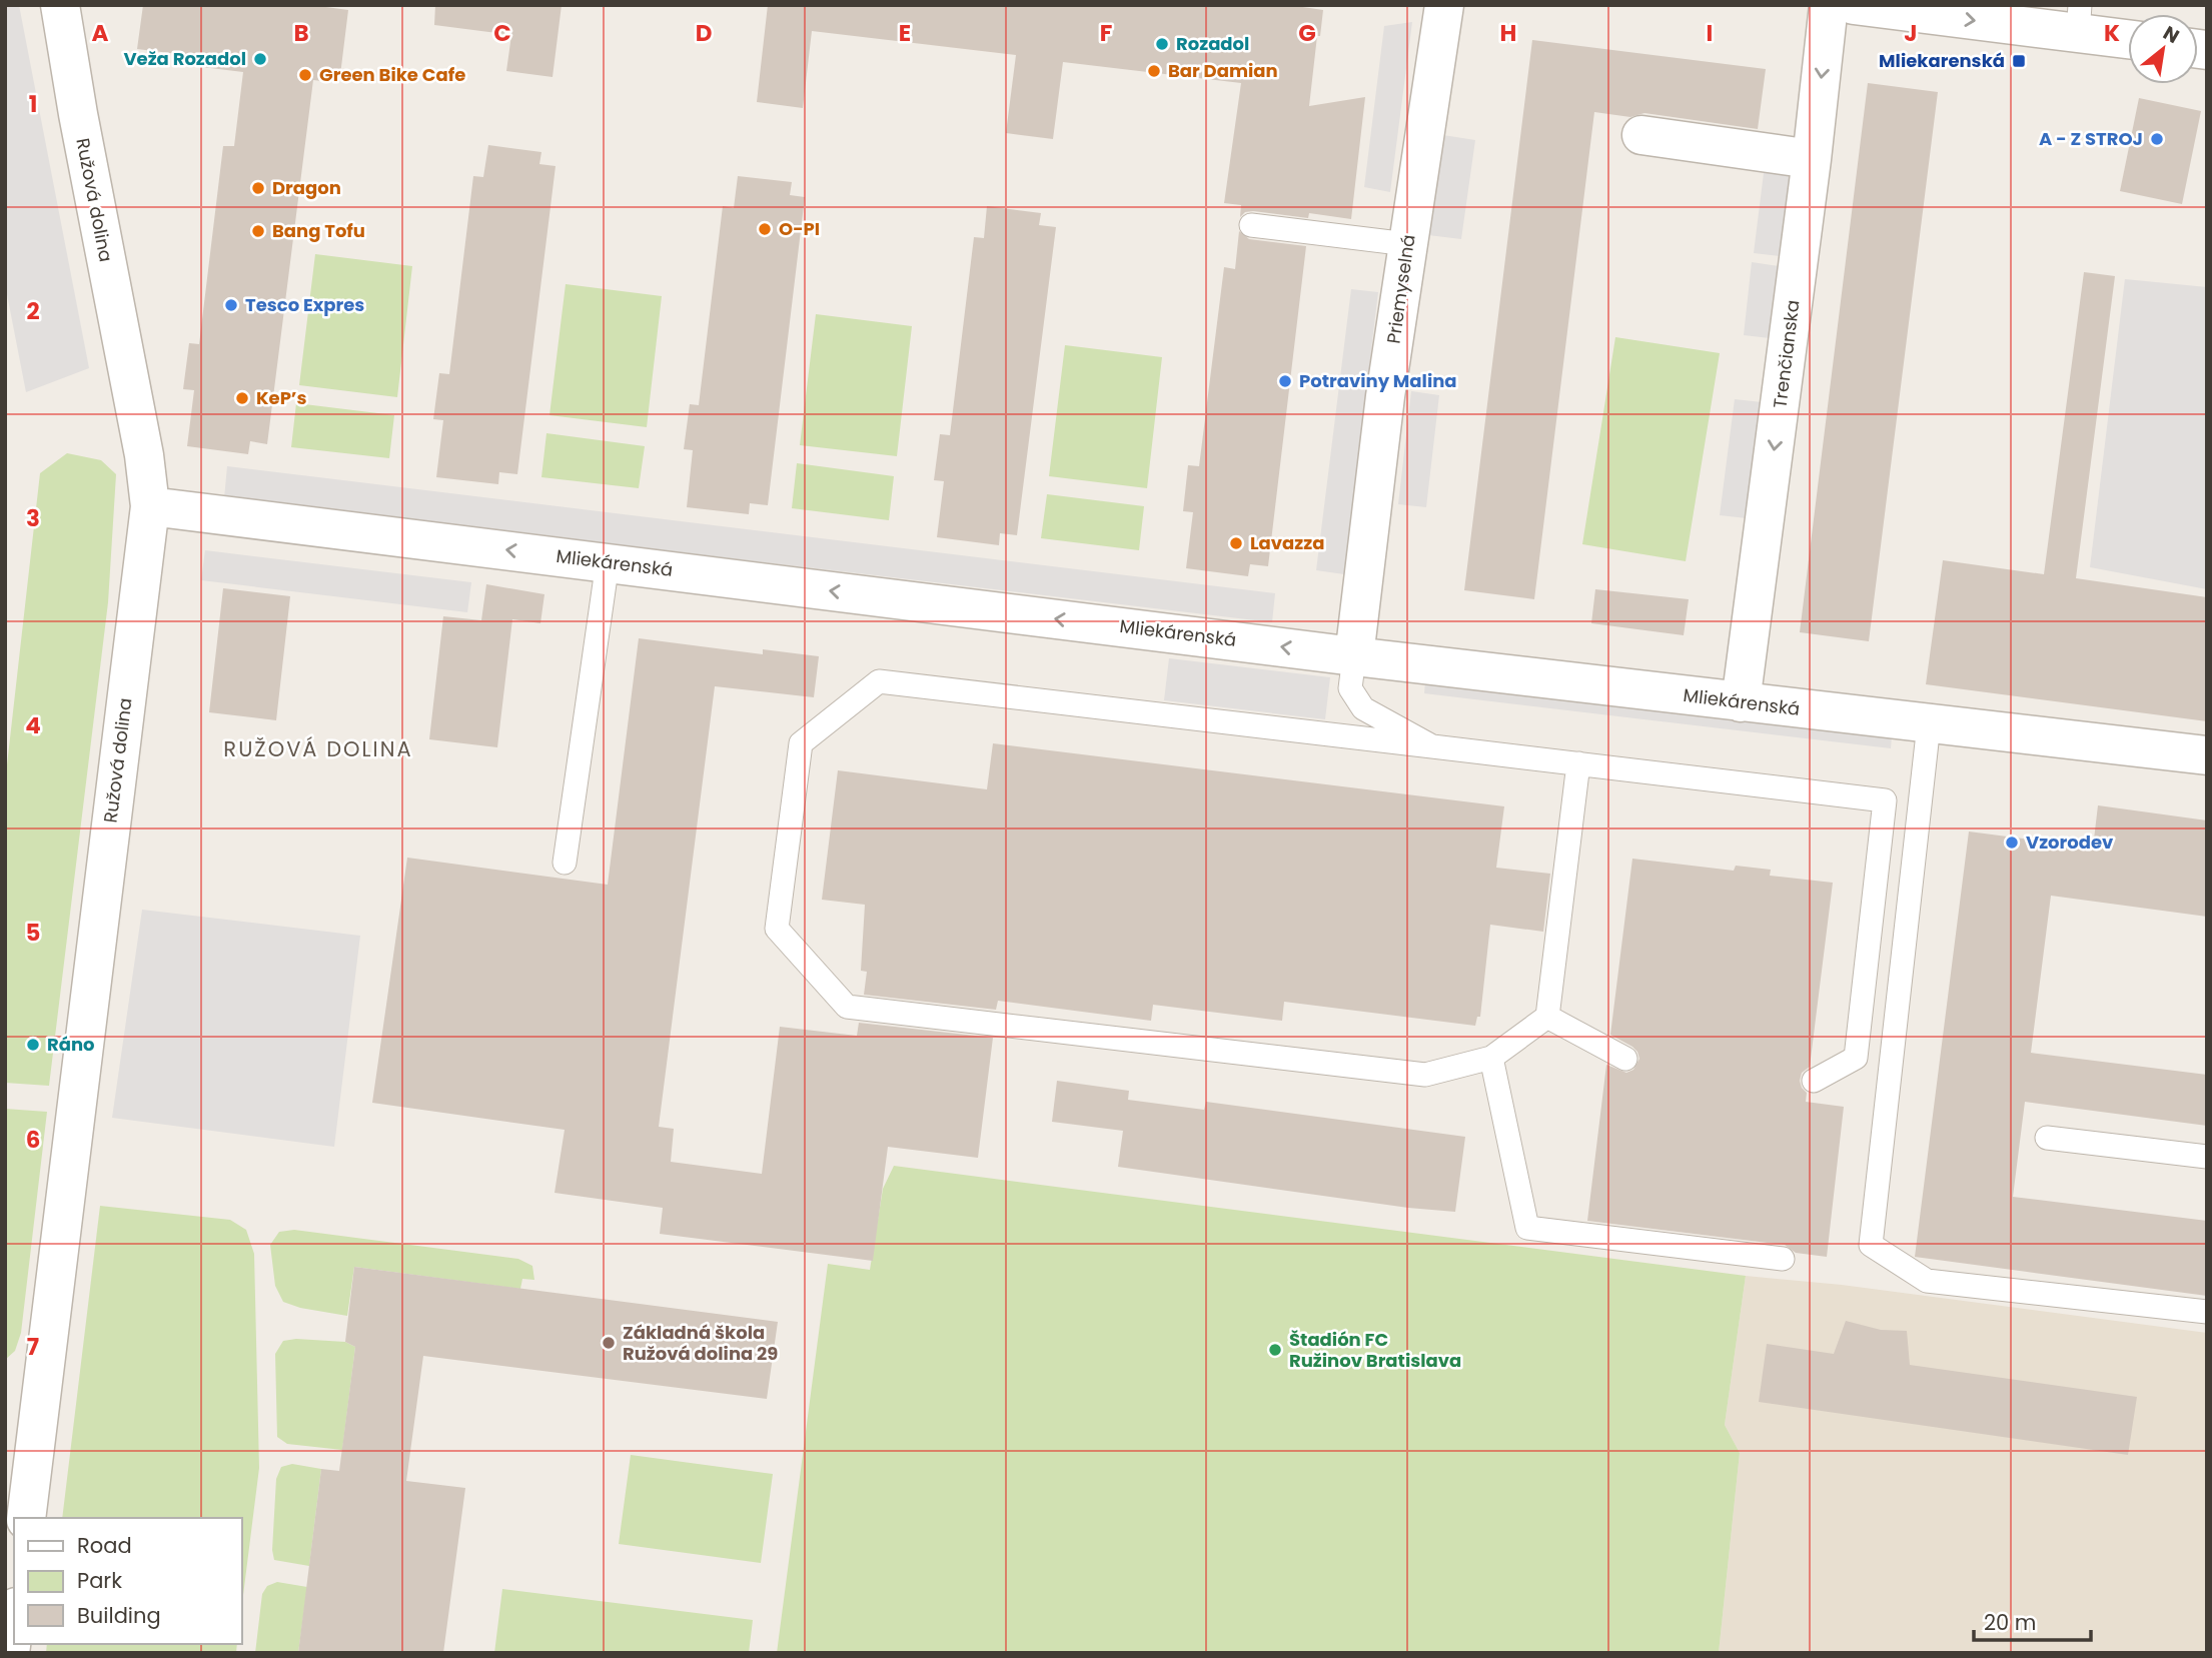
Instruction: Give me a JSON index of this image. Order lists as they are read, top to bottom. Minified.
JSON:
{"streets":{"street":["Ružová dolina","Priemyselná","Trenčianska","Mliekárenská"]},"crossings":[["Ružová dolina","Mliekárenská"],["Priemyselná","Mliekárenská"],["Trenčianska","Mliekárenská"]],"one_way":["Trenčianska","Mliekárenská"],"districts":["RUŽOVÁ DOLINA"],"places":{"other":["Rozadol","Veža Rozadol","Bar Damian","Green Bike Cafe","A - Z STROJ","Dragon","O-PI","Bang Tofu","Tesco Expres","Potraviny Malina","KeP’s","Lavazza","Vzorodev","Ráno","Základná škola Ružová dolina 29","Štadión FC Ružinov Bratislava"],"transit":["Mliekarenská"]},"legend":["Road","Park","Building"],"scale_bar":"20 m","north":"top right","grid":{"columns":["A","B","C","D","E","F","G","H","I","J","K"],"rows":["1","2","3","4","5","6","7"]}}
